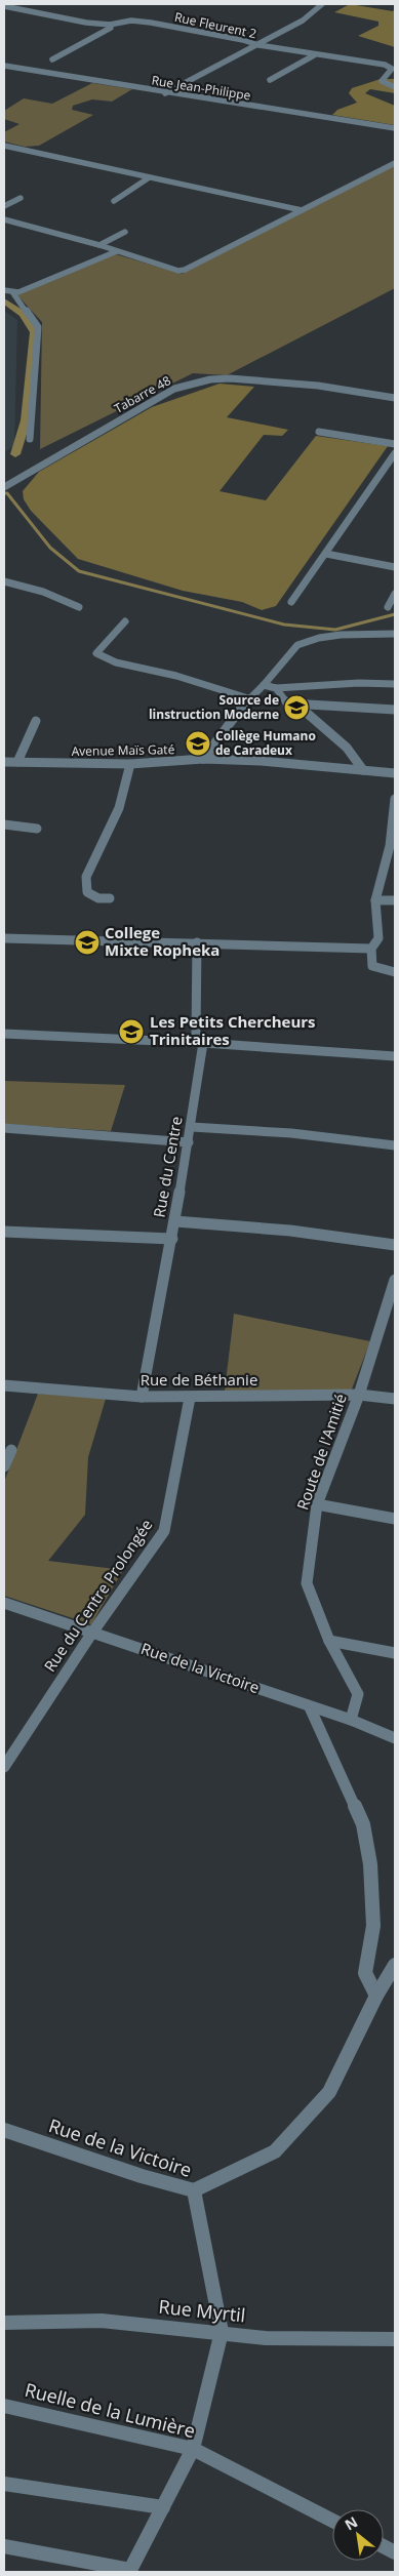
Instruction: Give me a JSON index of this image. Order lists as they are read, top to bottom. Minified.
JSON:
{"streets":{"street":["Rue Fleurent 2","Rue Jean-Philippe","Tabarre 48","Avenue Maïs Gaté","Rue du Centre","Rue de Béthanie","Route de l'Amitié","Rue du Centre Prolongée","Rue de la Victoire","Rue Myrtil","Ruelle de la Lumière"]},"crossings":[["Rue du Centre","Rue de Béthanie"],["Rue de Béthanie","Route de l'Amitié"],["Rue de Béthanie","Rue du Centre Prolongée"],["Route de l'Amitié","Rue de la Victoire"],["Rue du Centre Prolongée","Rue de la Victoire"],["Rue de la Victoire","Rue Myrtil"],["Rue de la Victoire","Ruelle de la Lumière"]],"places":{"school or university":["Source de linstruction Moderne","Collège Humano de Caradeux","College Mixte Ropheka","Les Petits Chercheurs Trinitaires"]},"north":"top left"}
